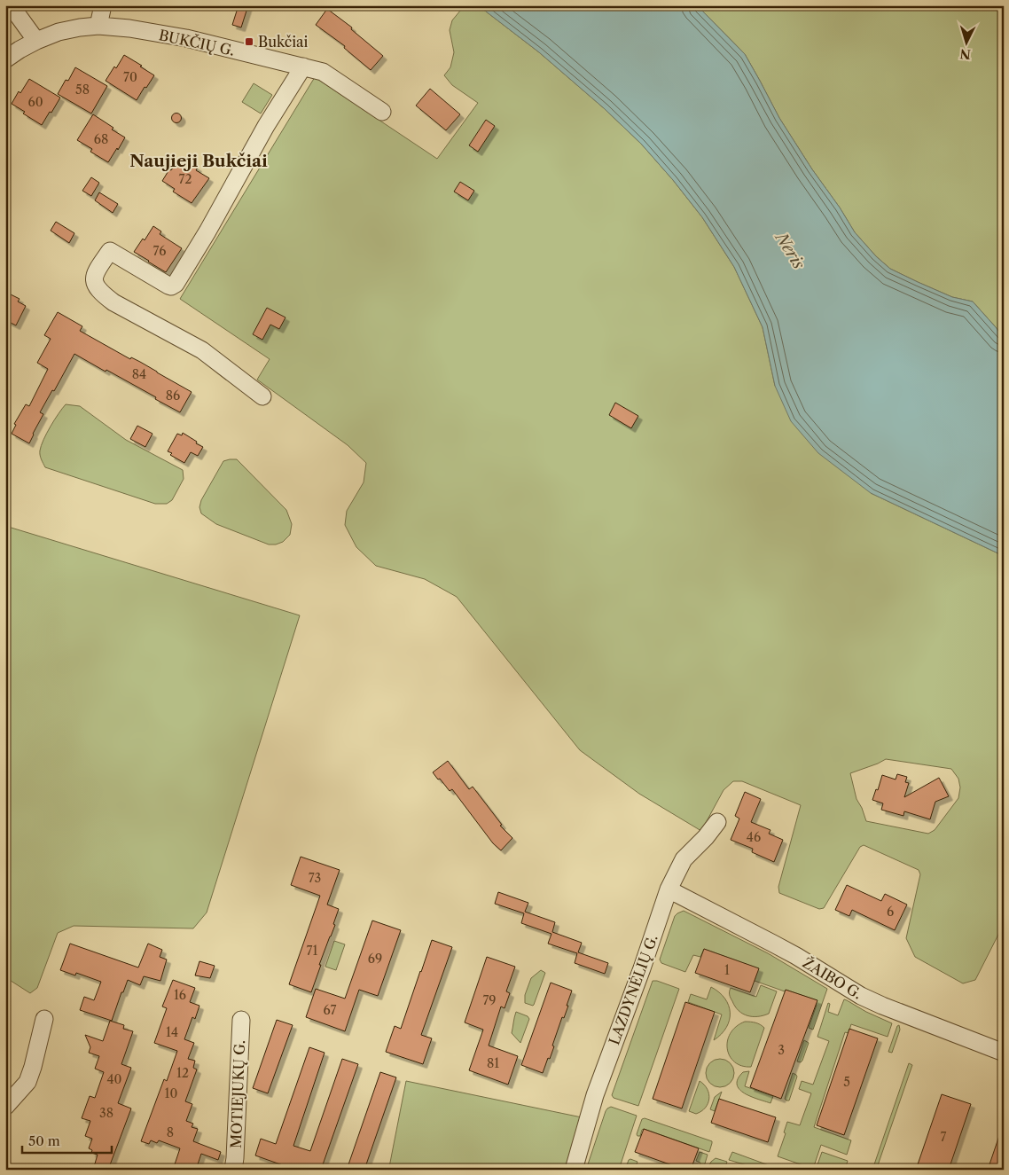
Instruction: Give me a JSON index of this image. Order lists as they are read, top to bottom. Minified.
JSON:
{"streets":{"street":["BUKČIŲ G.","ŽAIBO G.","LAZDYNĖLIŲ G.","MOTIEJUKŲ G."]},"crossings":[["ŽAIBO G.","LAZDYNĖLIŲ G."]],"districts":["Naujieji Bukčiai"],"water":["Neris"],"places":{"transit":["Bukčiai"]},"house_numbers":["70","58","60","68","72","76","84","86","46","73","6","71","69","1","16","79","67","14","3","81","12","40","5","10","38","8","7"],"scale_bar":"50 m","north":"bottom"}
